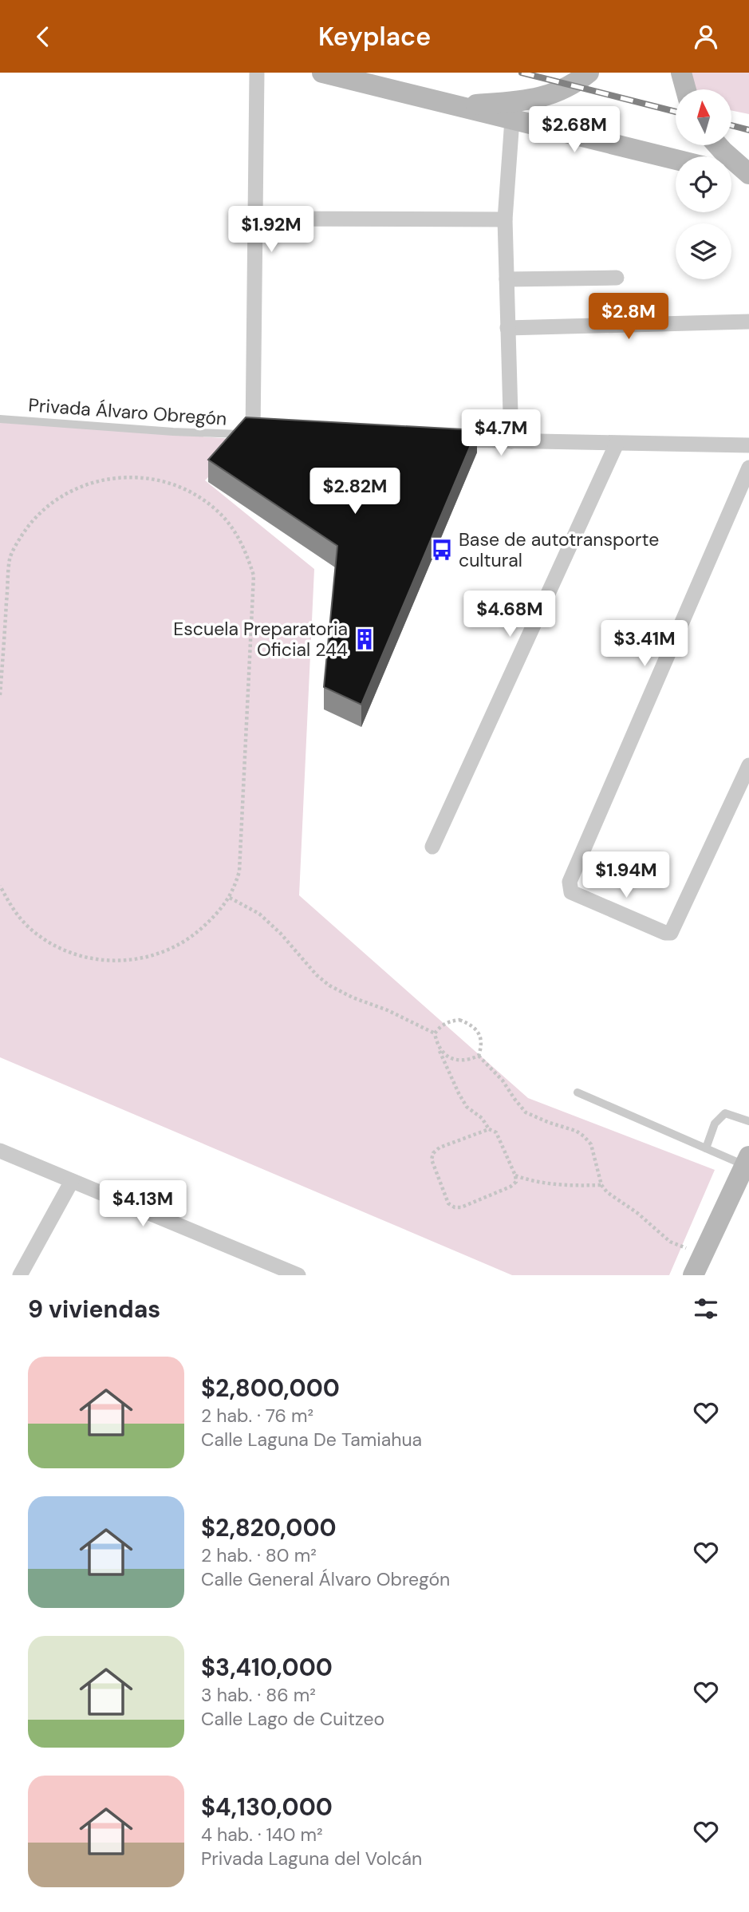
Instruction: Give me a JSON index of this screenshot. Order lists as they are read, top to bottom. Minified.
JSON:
{"streets":{"lane":["Privada Álvaro Obregón"]},"places":{"bus stop":["Base de autotransporte cultural"],"building":["Escuela Preparatoria Oficial 244"]},"north":"top","page":{"header":"Keyplace","price":["$2.68M","$1.92M","$2.8M","$4.7M","$2.82M","$4.68M","$3.41M","$1.94M","$4.13M"],"heading":"9 viviendas","list":[{"name":"$2,800,000","note":"2 hab. · 76 m² · Calle Laguna De Tamiahua"},{"name":"$2,820,000","note":"2 hab. · 80 m² · Calle General Álvaro Obregón"},{"name":"$3,410,000","note":"3 hab. · 86 m² · Calle Lago de Cuitzeo"},{"name":"$4,130,000","note":"4 hab. · 140 m² · Privada Laguna del Volcán"}]}}
